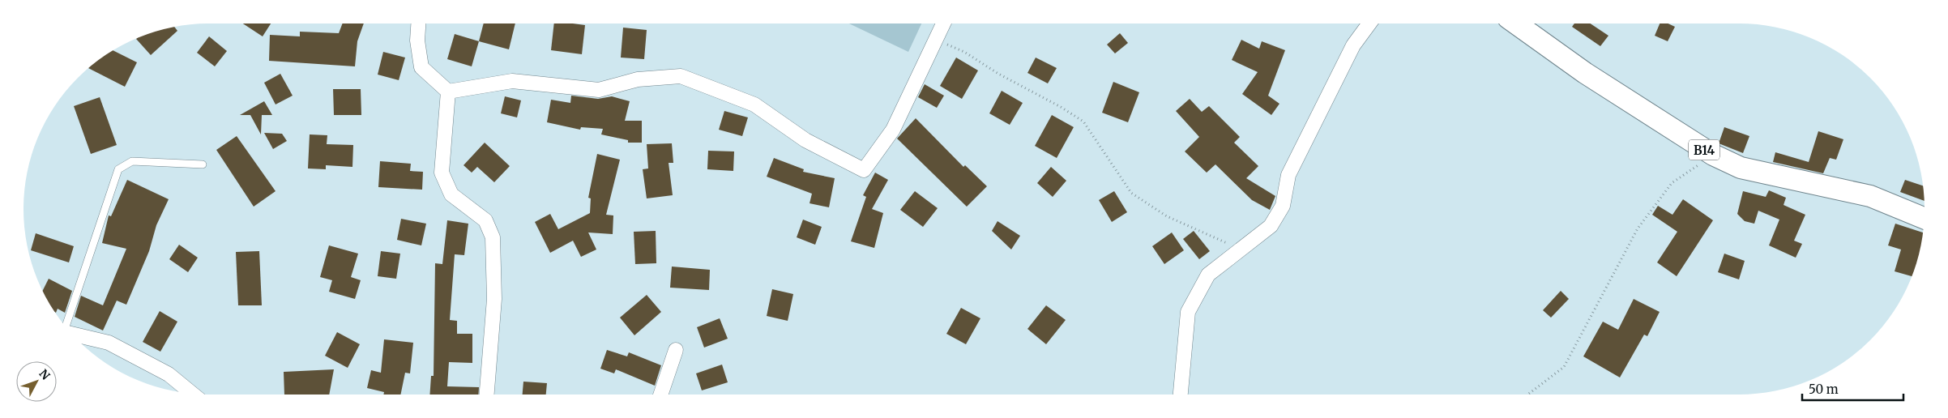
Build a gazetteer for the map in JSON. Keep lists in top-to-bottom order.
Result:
{
  "streets": {
    "main road": ["B14"]
  },
  "scale_bar": "50 m",
  "north": "top right"
}
